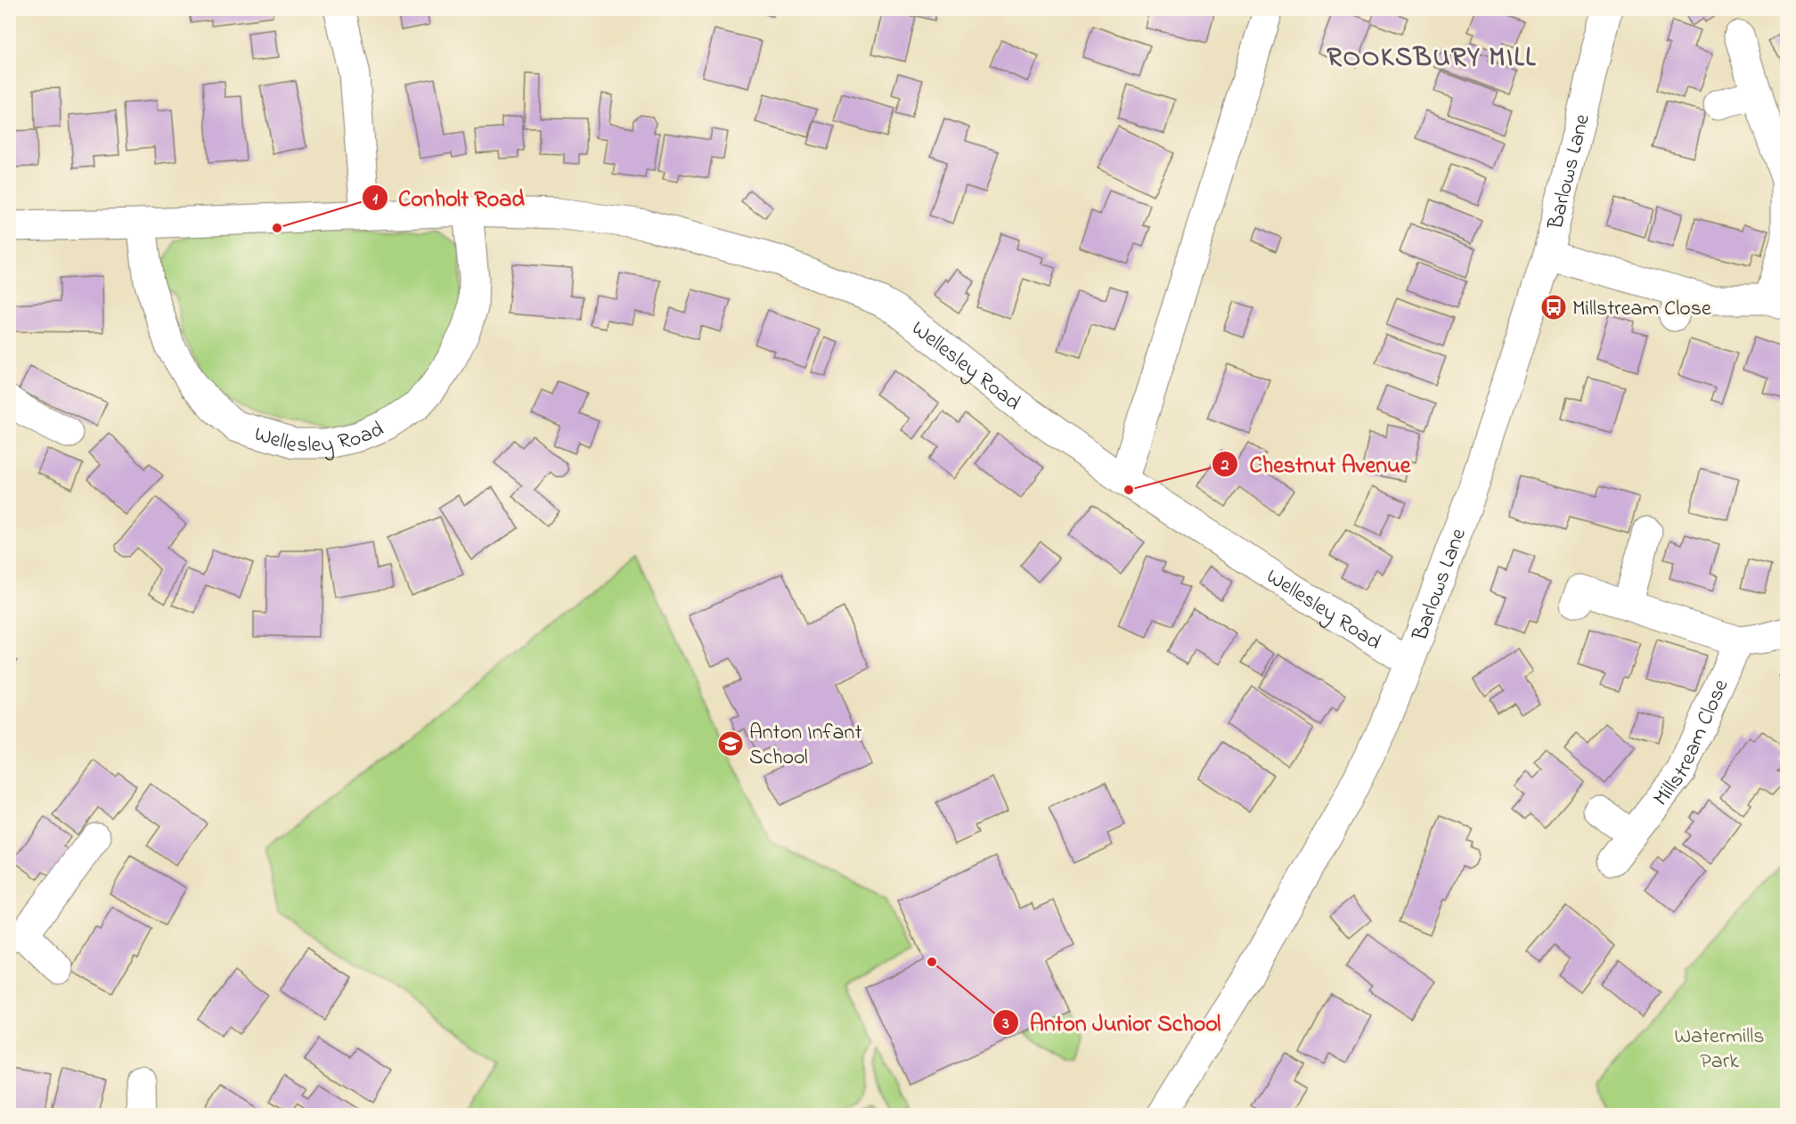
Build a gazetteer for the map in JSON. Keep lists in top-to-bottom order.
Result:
{
  "streets": {
    "street": ["Barlows Lane", "Wellesley Road", "Millstream Close"]
  },
  "crossings": [
    ["Barlows Lane", "Wellesley Road"]
  ],
  "districts": ["ROOKSBURY MILL"],
  "parks": ["Watermills Park"],
  "places": {
    "other": ["Conholt Road", "Chestnut Avenue", "Anton Junior School"],
    "bus stop": ["Millstream Close"],
    "school or university": ["Anton Infant School"]
  }
}
